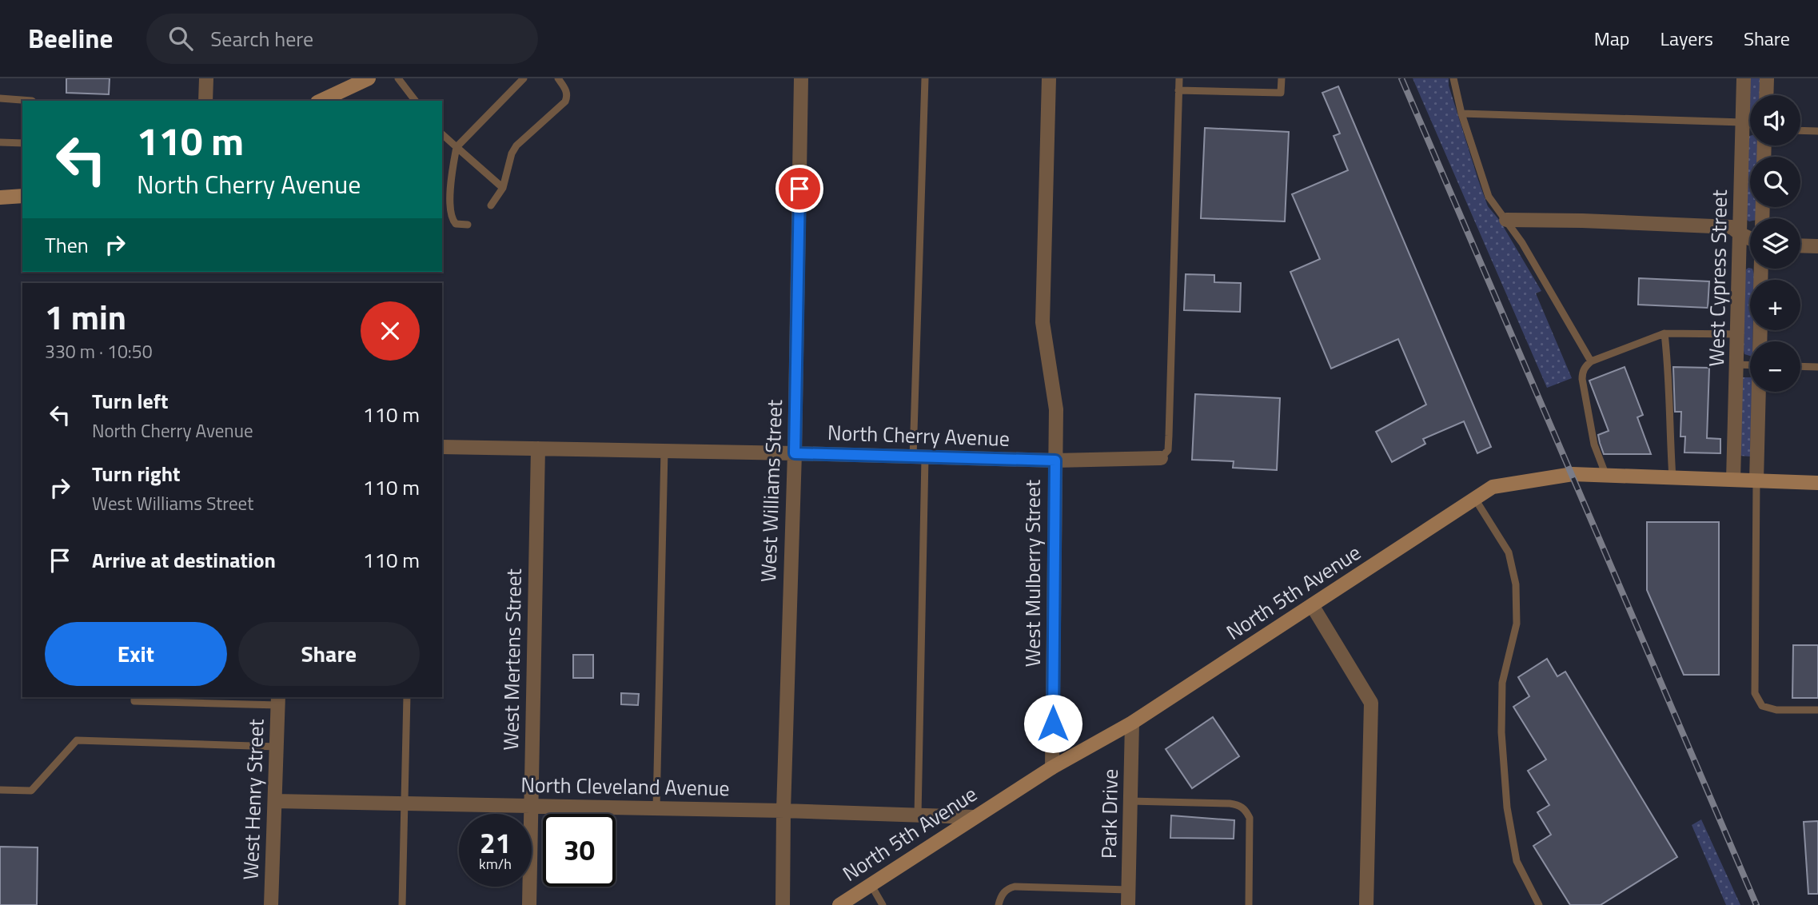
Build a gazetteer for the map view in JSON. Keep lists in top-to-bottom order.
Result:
{
  "streets": {
    "street": [
      "West Cypress Street",
      "North Cherry Avenue",
      "West Williams Street",
      "West Mulberry Street",
      "North 5th Avenue",
      "West Mertens Street",
      "North Cleveland Avenue",
      "West Henry Street",
      "Park Drive"
    ]
  },
  "crossings": [
    ["West Cypress Street", "North 5th Avenue"],
    ["North Cherry Avenue", "West Williams Street"],
    ["North Cherry Avenue", "West Mulberry Street"],
    ["North Cherry Avenue", "West Mertens Street"],
    ["West Williams Street", "North Cleveland Avenue"],
    ["West Mulberry Street", "North 5th Avenue"],
    ["North 5th Avenue", "North Cleveland Avenue"],
    ["North 5th Avenue", "Park Drive"],
    ["West Mertens Street", "North Cleveland Avenue"],
    ["North Cleveland Avenue", "West Henry Street"]
  ],
  "page": {
    "header": "Beeline",
    "search": "Search here",
    "nav": ["Map", "Layers", "Share"],
    "map_buttons": ["+", "−"],
    "turn": ["110 m", "North Cherry Avenue"],
    "then": "Then",
    "heading": ["1 min", "330 m · 10:50"],
    "list": [
      {
        "name": "Turn left",
        "note": "North Cherry Avenue",
        "value": "110 m"
      },
      {
        "name": "Turn right",
        "note": "West Williams Street",
        "value": "110 m"
      },
      {
        "name": "Arrive at destination",
        "value": "110 m"
      }
    ],
    "buttons": ["Exit", "Share"],
    "speed": "21 km/h",
    "limit": "30"
  }
}
